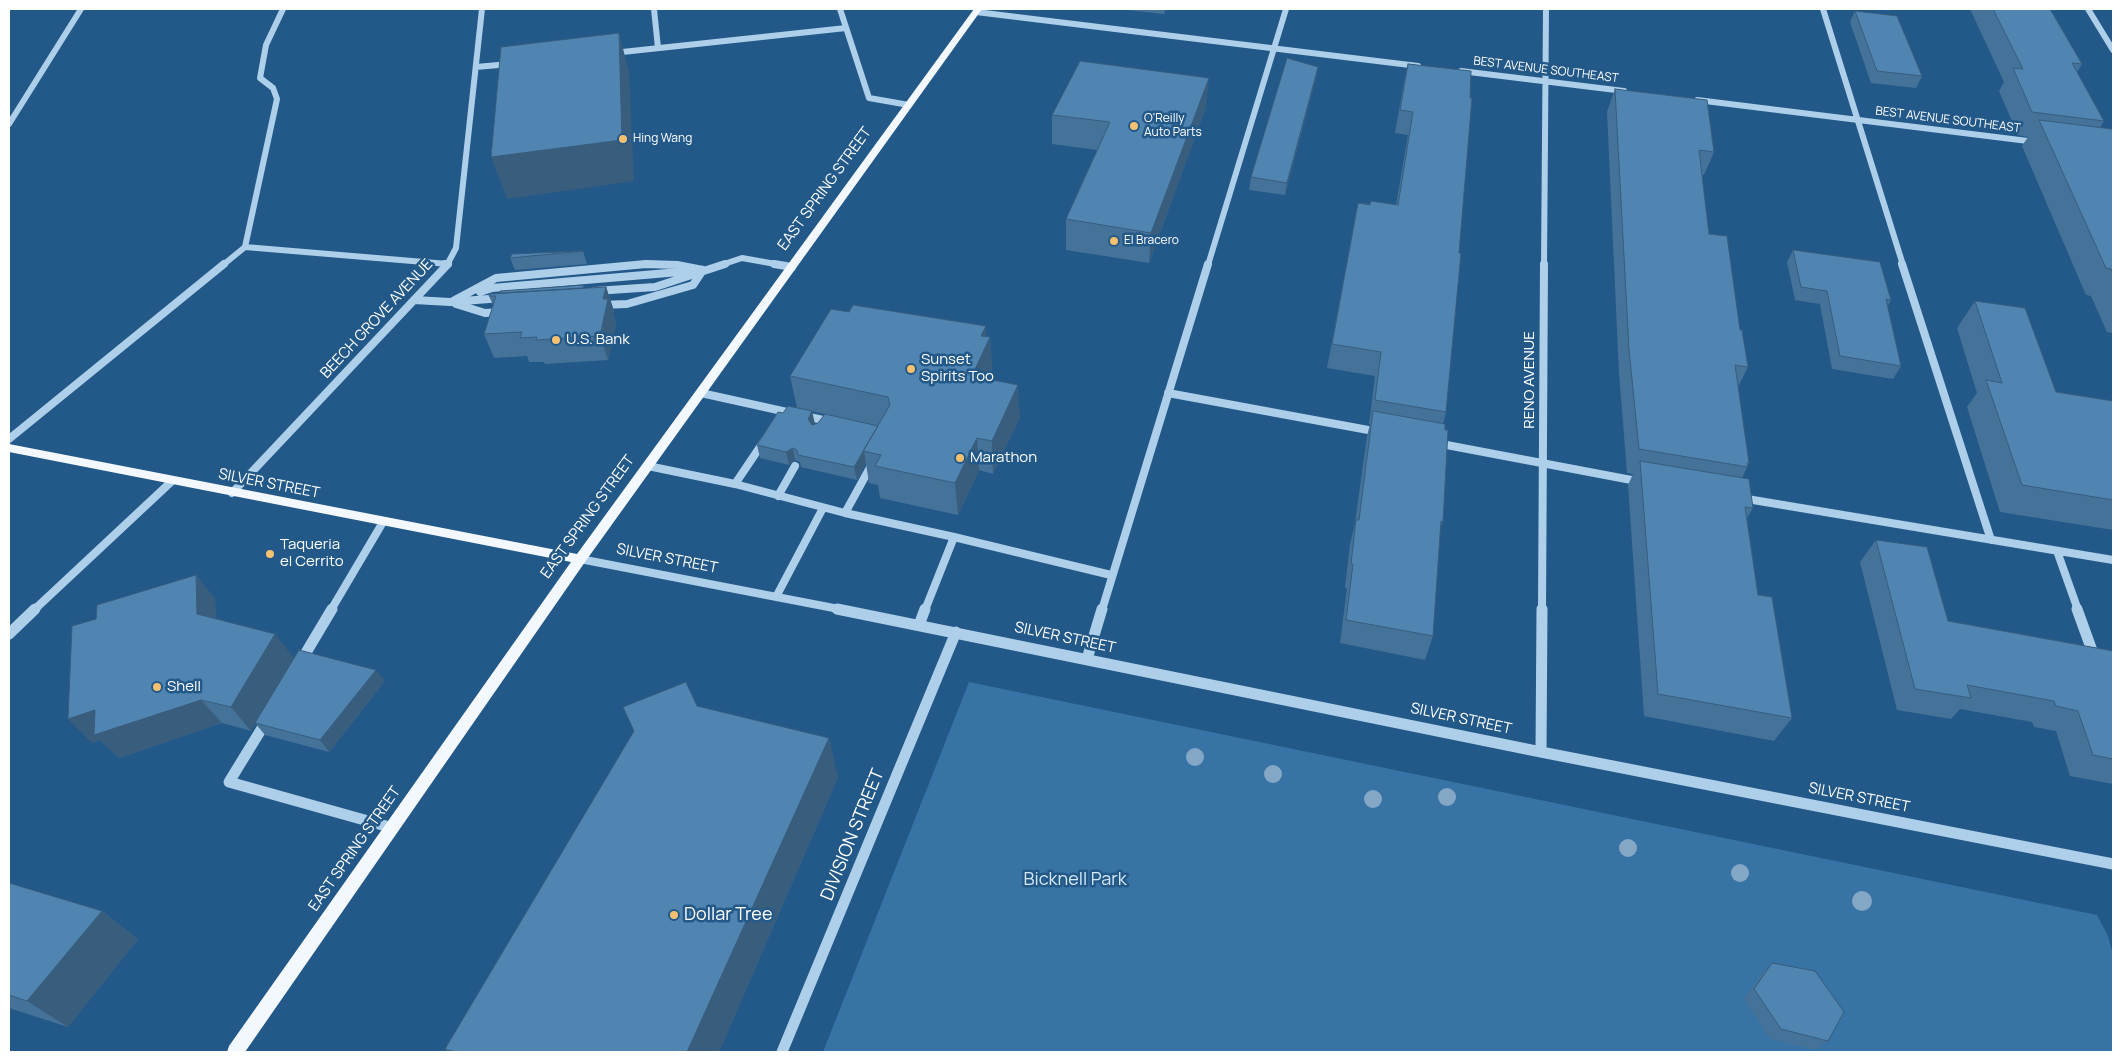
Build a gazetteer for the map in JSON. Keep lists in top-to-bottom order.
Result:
{
  "streets": {
    "main road": ["EAST SPRING STREET", "SILVER STREET"],
    "street": [
      "BEST AVENUE SOUTHEAST",
      "BEECH GROVE AVENUE",
      "RENO AVENUE",
      "DIVISION STREET"
    ]
  },
  "crossings": [
    ["BEST AVENUE SOUTHEAST", "RENO AVENUE"],
    ["EAST SPRING STREET", "SILVER STREET"],
    ["BEECH GROVE AVENUE", "SILVER STREET"],
    ["RENO AVENUE", "SILVER STREET"],
    ["SILVER STREET", "DIVISION STREET"]
  ],
  "parks": ["Bicknell Park"],
  "places": [
    "O'Reilly Auto Parts",
    "Hing Wang",
    "El Bracero",
    "U.S. Bank",
    "Sunset Spirits Too",
    "Marathon",
    "Taqueria el Cerrito",
    "Shell",
    "Dollar Tree"
  ]
}
